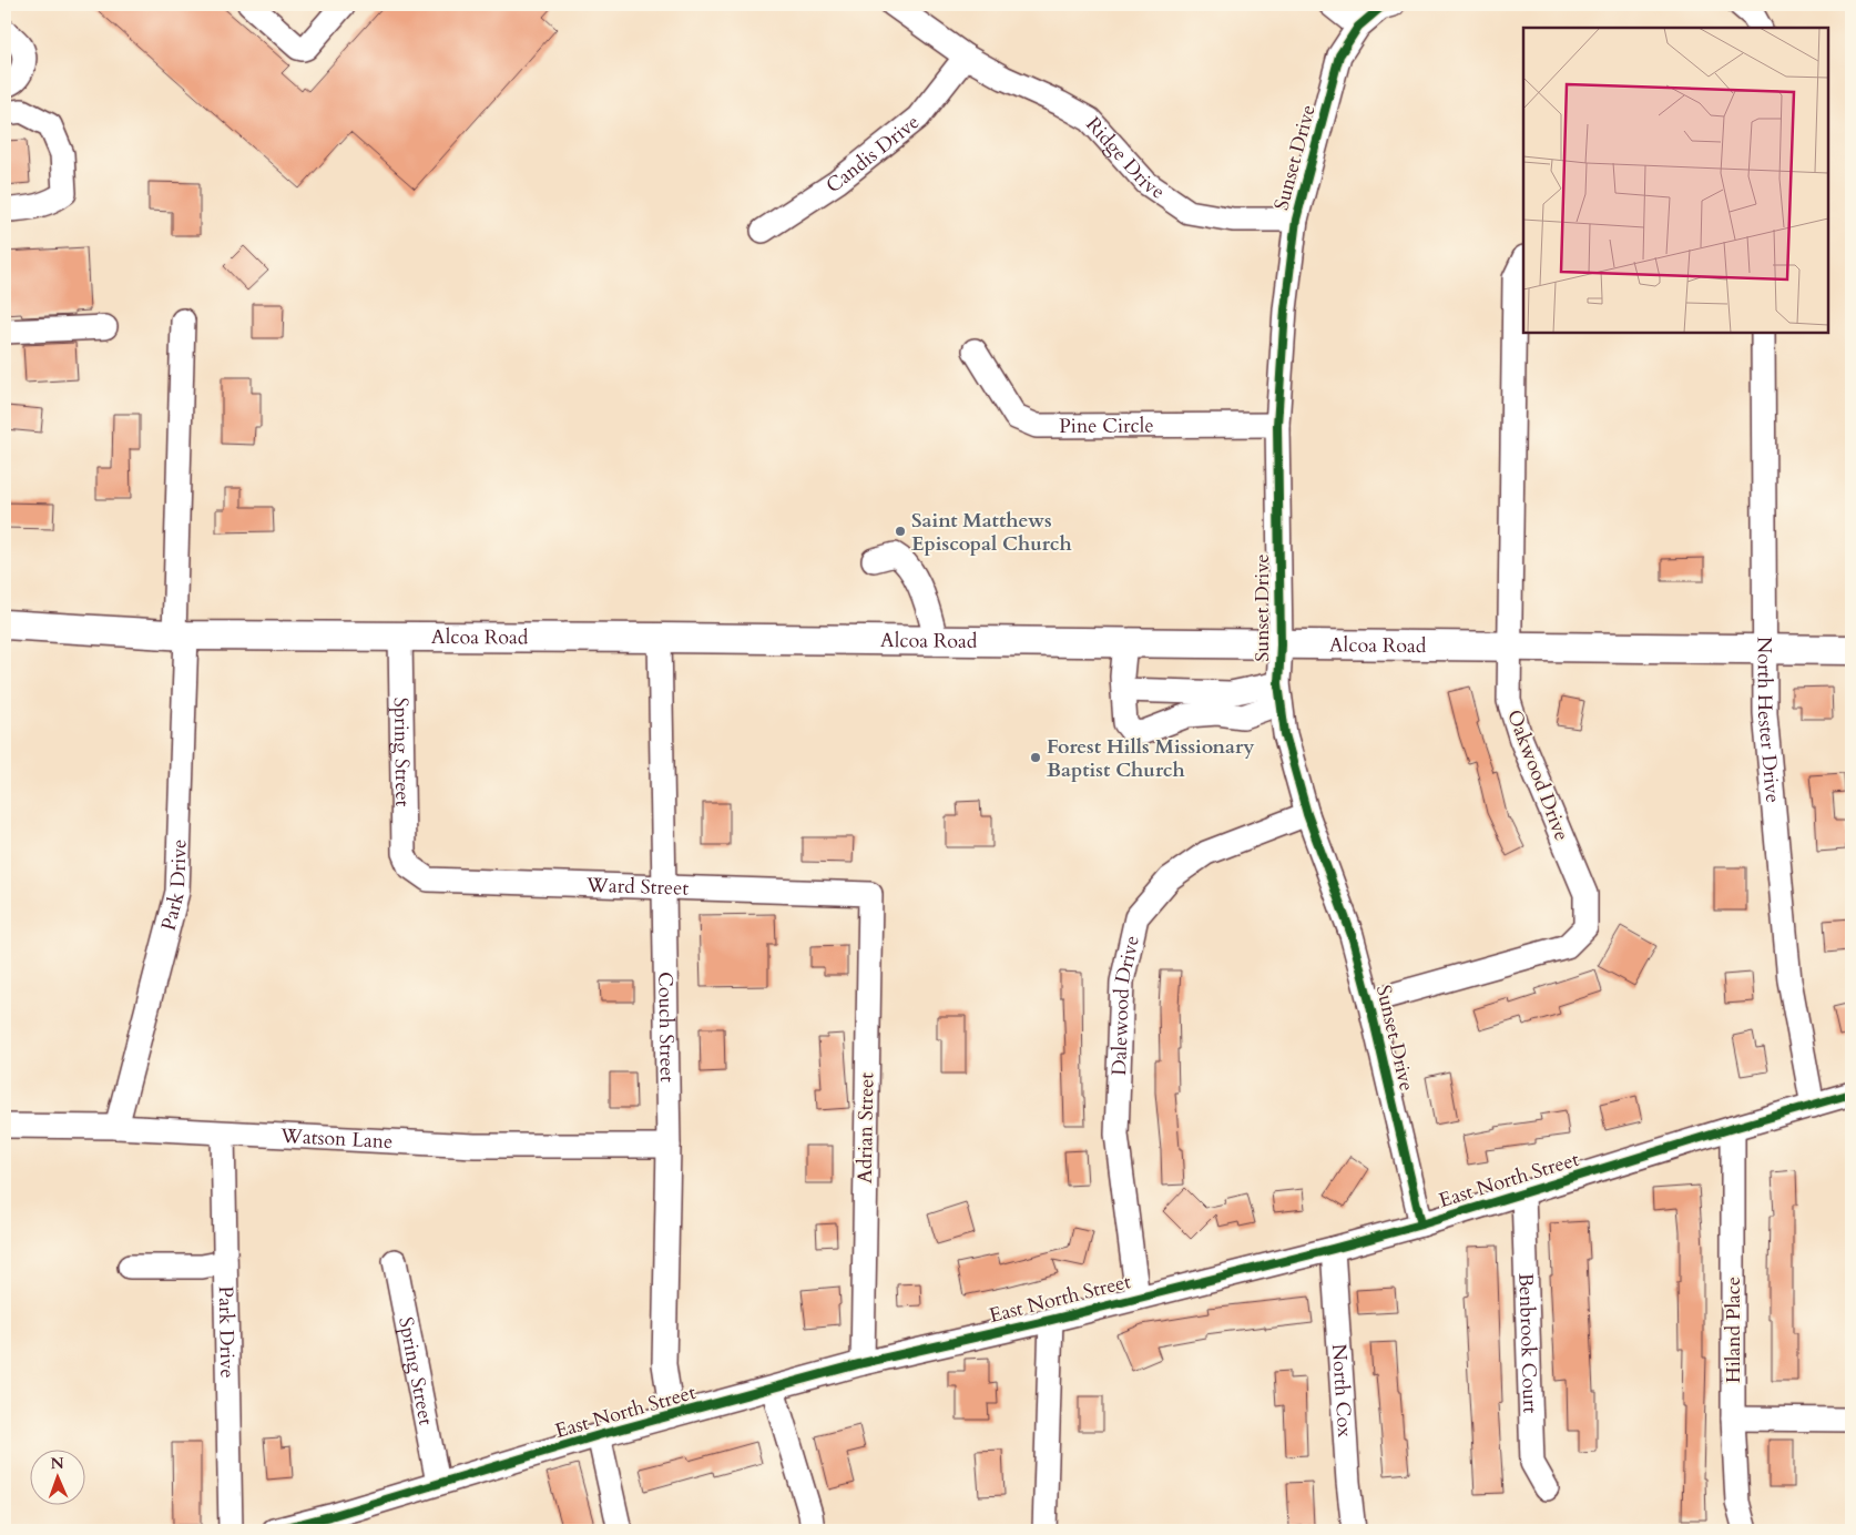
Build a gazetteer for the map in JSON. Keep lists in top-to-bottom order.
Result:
{
  "streets": {
    "main road": ["Alcoa Road"],
    "street": [
      "Candis Drive",
      "Ridge Drive",
      "Sunset Drive",
      "Pine Circle",
      "North Hester Drive",
      "Spring Street",
      "Oakwood Drive",
      "Park Drive",
      "Ward Street",
      "Dalewood Drive",
      "Couch Street",
      "Adrian Street",
      "Watson Lane",
      "East North Street",
      "Hiland Place",
      "Benbrook Court",
      "North Cox"
    ]
  },
  "crossings": [
    ["Candis Drive", "Ridge Drive"],
    ["Ridge Drive", "Sunset Drive"],
    ["Sunset Drive", "Pine Circle"],
    ["Sunset Drive", "Alcoa Road"],
    ["Sunset Drive", "Oakwood Drive"],
    ["Sunset Drive", "Dalewood Drive"],
    ["Sunset Drive", "East North Street"],
    ["Alcoa Road", "North Hester Drive"],
    ["Alcoa Road", "Spring Street"],
    ["Alcoa Road", "Oakwood Drive"],
    ["Alcoa Road", "Park Drive"],
    ["Alcoa Road", "Couch Street"],
    ["North Hester Drive", "East North Street"],
    ["Spring Street", "Ward Street"],
    ["Spring Street", "East North Street"],
    ["Park Drive", "Watson Lane"],
    ["Ward Street", "Couch Street"],
    ["Ward Street", "Adrian Street"],
    ["Dalewood Drive", "East North Street"],
    ["Couch Street", "Watson Lane"],
    ["Couch Street", "East North Street"],
    ["Adrian Street", "East North Street"],
    ["East North Street", "Hiland Place"],
    ["East North Street", "Benbrook Court"],
    ["East North Street", "North Cox"]
  ],
  "places": ["Saint Matthews Episcopal Church", "Forest Hills Missionary Baptist Church"],
  "north": "top"
}
